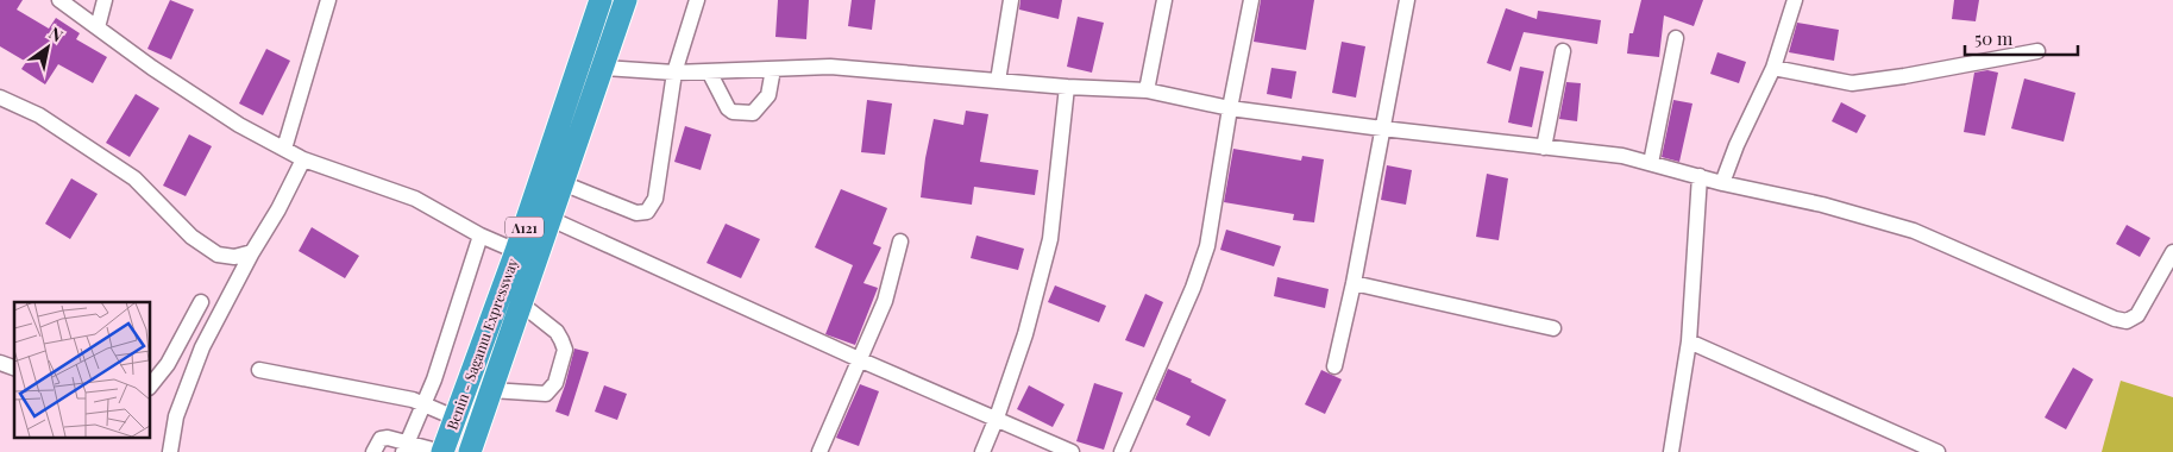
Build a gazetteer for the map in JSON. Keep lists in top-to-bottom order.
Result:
{
  "streets": {
    "highway": ["A121", "Benin - Sagamu Expressway"]
  },
  "scale_bar": "50 m",
  "north": "top right"
}
